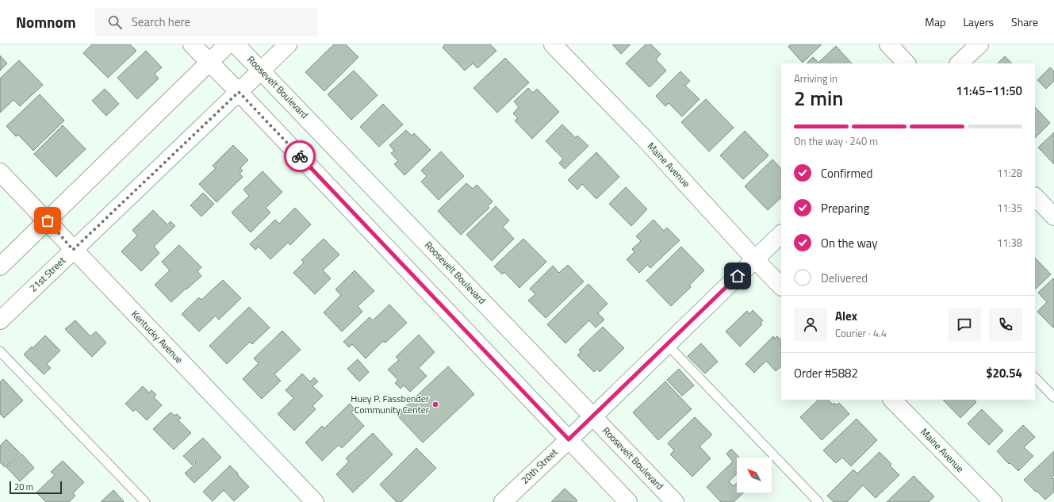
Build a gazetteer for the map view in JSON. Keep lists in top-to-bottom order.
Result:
{
  "streets": {
    "street": [
      "Roosevelt Boulevard",
      "Maine Avenue",
      "21st Street",
      "Kentucky Avenue",
      "20th Street"
    ]
  },
  "crossings": [
    ["Roosevelt Boulevard", "21st Street"],
    ["Roosevelt Boulevard", "20th Street"],
    ["Maine Avenue", "20th Street"],
    ["21st Street", "Kentucky Avenue"]
  ],
  "places": ["Huey P. Fassbender Community Center"],
  "scale_bar": "20 m",
  "north": "top left",
  "page": {
    "header": "Nomnom",
    "search": "Search here",
    "nav": ["Map", "Layers", "Share"],
    "heading": ["2 min", "Arriving in", "11:45–11:50"],
    "panel": [
      "Alex",
      "Courier · 4.4",
      "Order #5882",
      "$20.54"
    ],
    "bar": "On the way · 240 m",
    "list": [
      ["Confirmed", "11:28"],
      ["Preparing", "11:35"],
      ["On the way", "11:38"],
      "Delivered"
    ],
    "scale": "20 m"
  }
}
